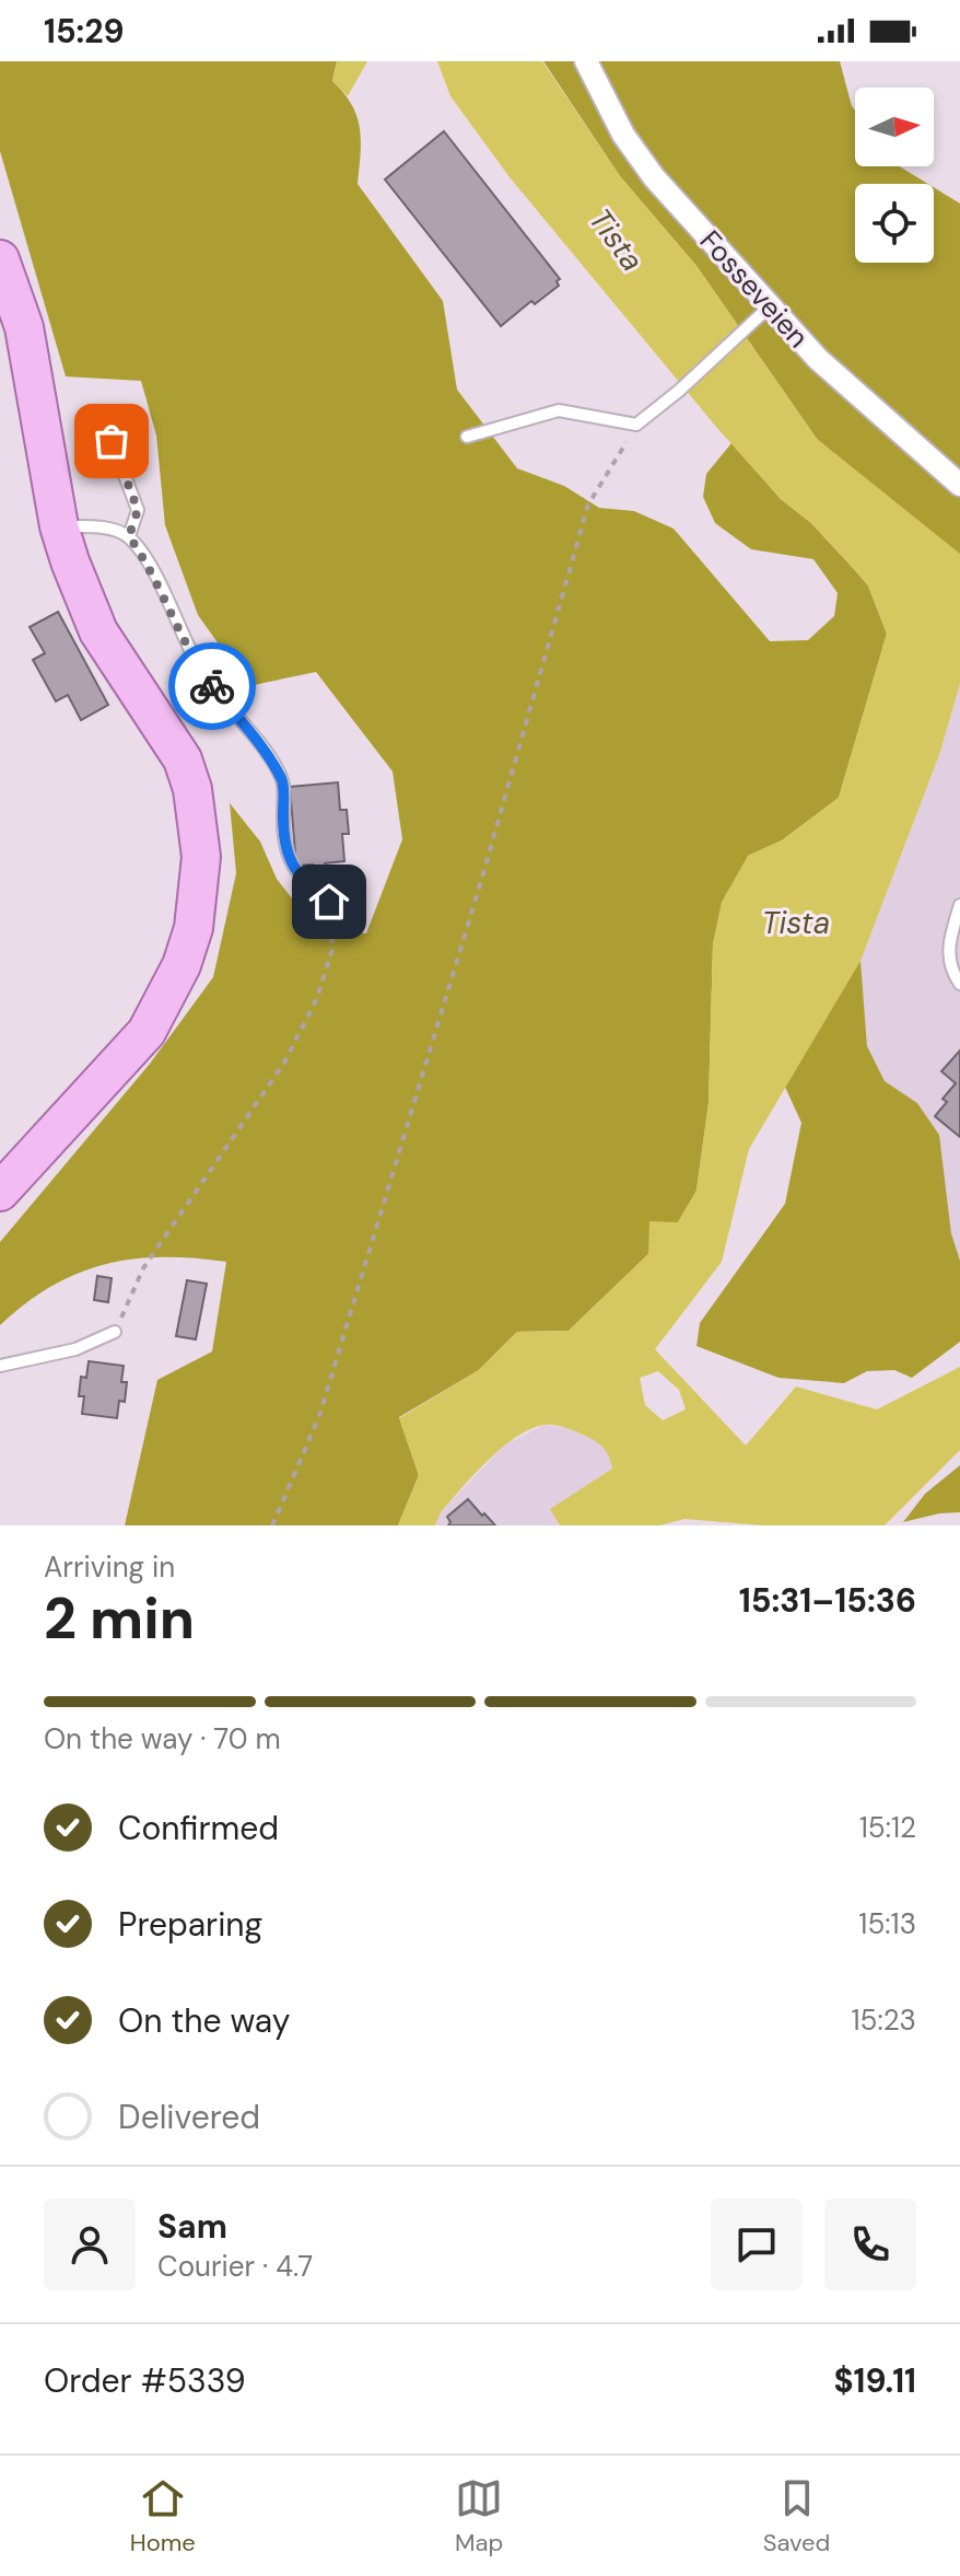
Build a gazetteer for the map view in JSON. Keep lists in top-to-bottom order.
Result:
{
  "streets": {
    "street": ["Fosseveien"]
  },
  "water": ["Tista"],
  "north": "right",
  "page": {
    "status": "15:29",
    "heading": ["2 min", "Arriving in", "15:31–15:36"],
    "panel": [
      "Sam",
      "Courier · 4.7",
      "Order #5339",
      "$19.11"
    ],
    "bar": "On the way · 70 m",
    "list": [
      ["Confirmed", "15:12"],
      ["Preparing", "15:13"],
      ["On the way", "15:23"],
      "Delivered"
    ],
    "tabs": ["Home", "Map", "Saved"]
  }
}
